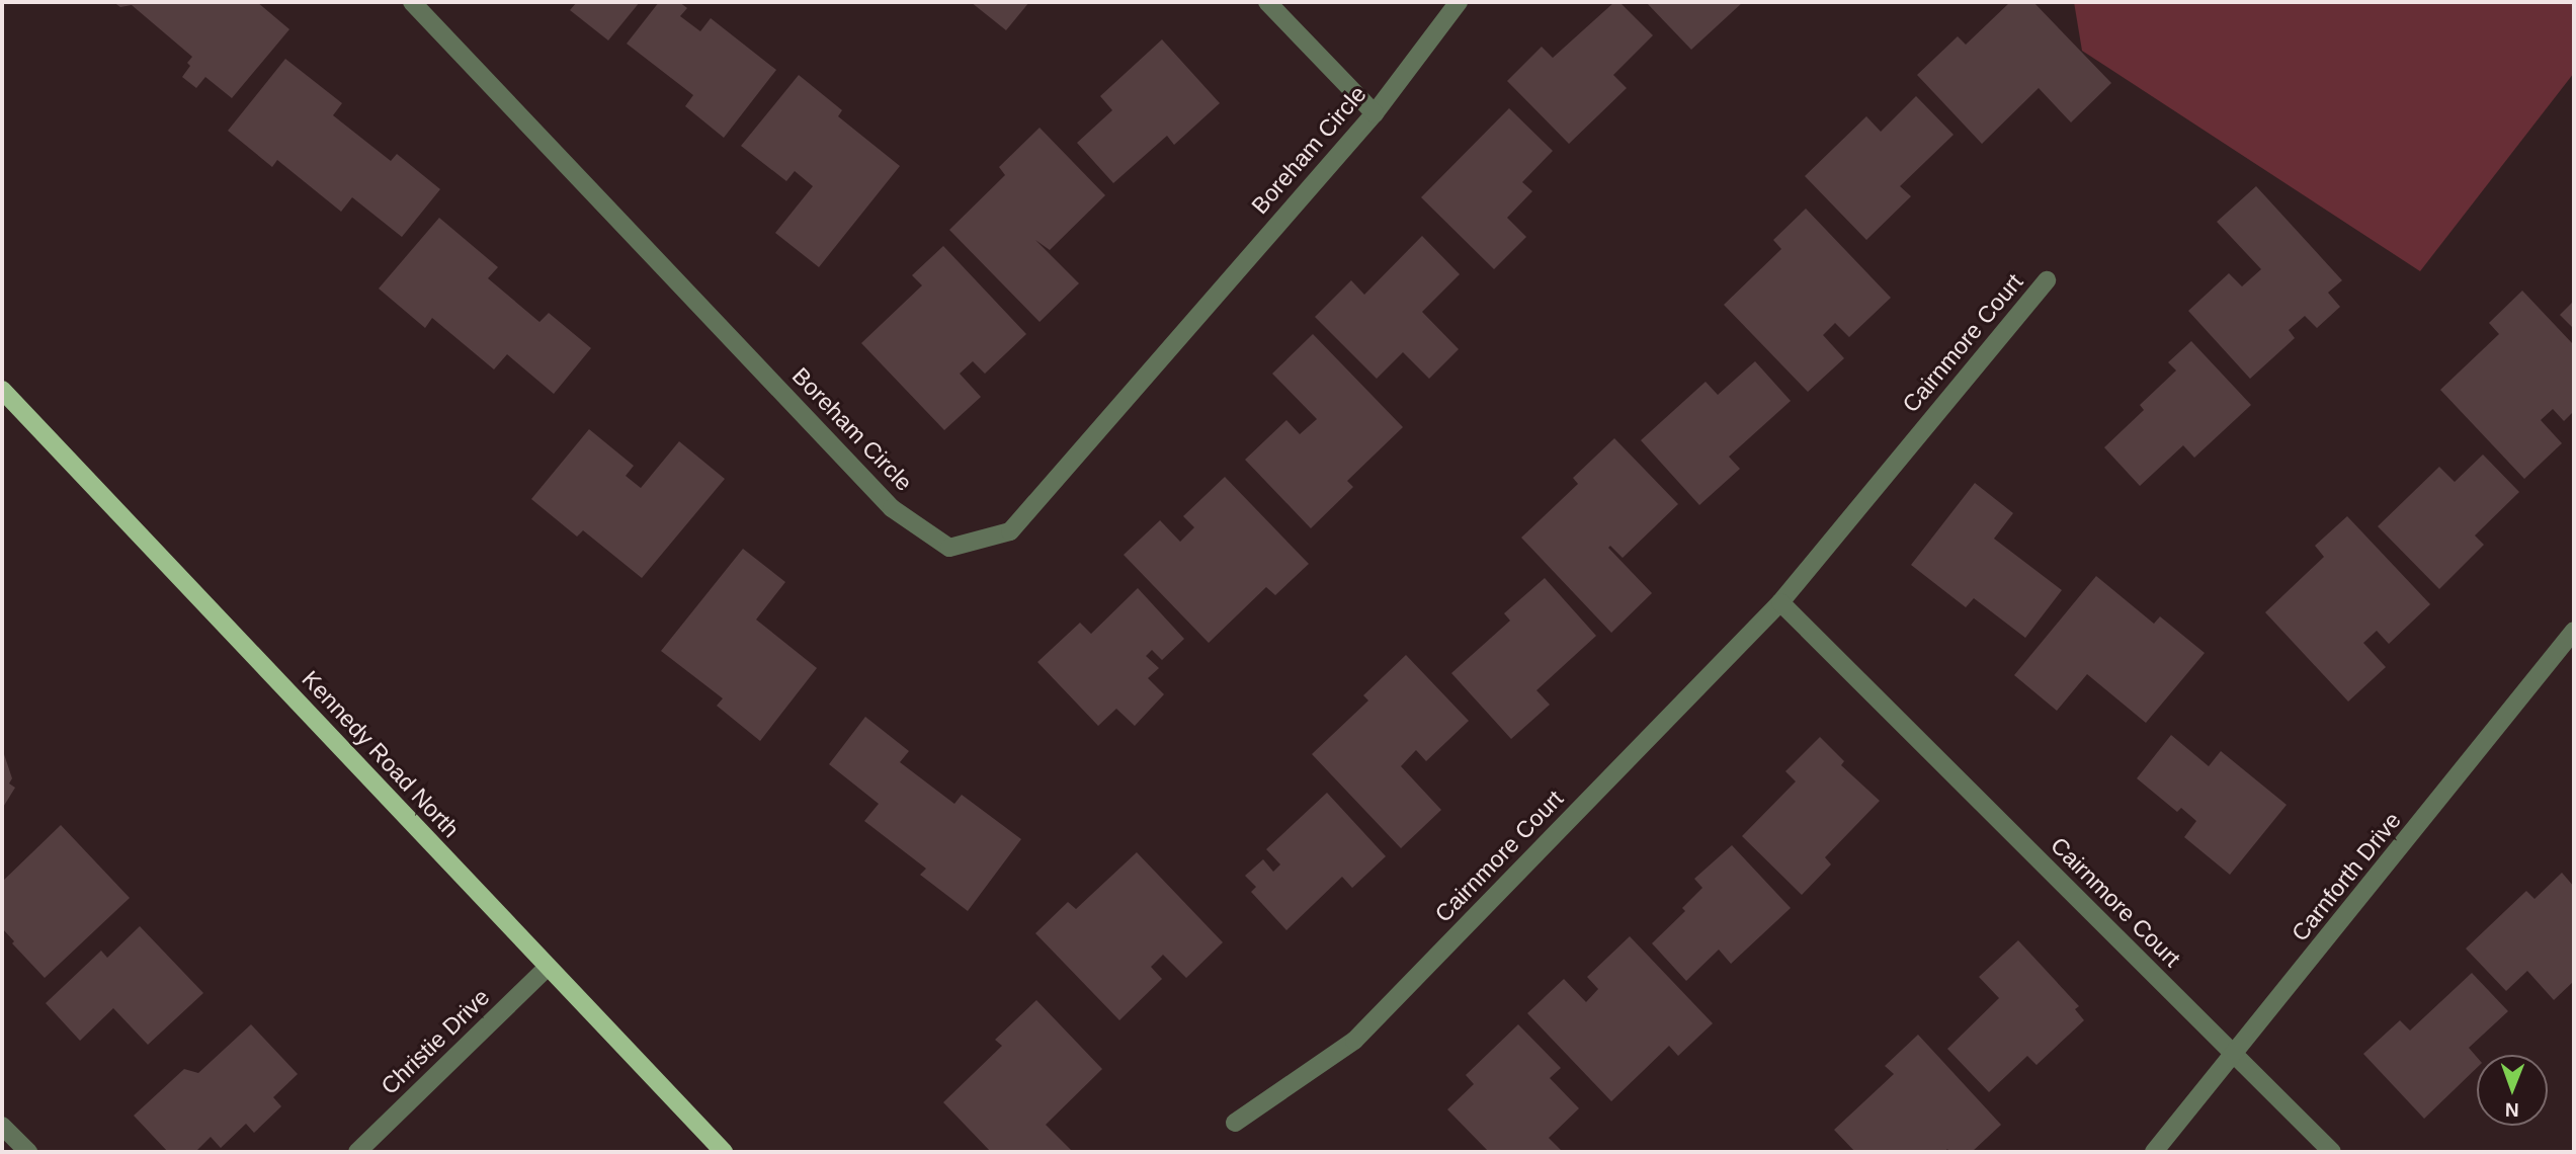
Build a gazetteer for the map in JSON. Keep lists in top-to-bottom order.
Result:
{
  "streets": {
    "main road": ["Kennedy Road North"],
    "street": [
      "Boreham Circle",
      "Cairnmore Court",
      "Carnforth Drive",
      "Christie Drive"
    ]
  },
  "crossings": [
    ["Cairnmore Court", "Carnforth Drive"],
    ["Kennedy Road North", "Christie Drive"]
  ],
  "north": "bottom"
}
